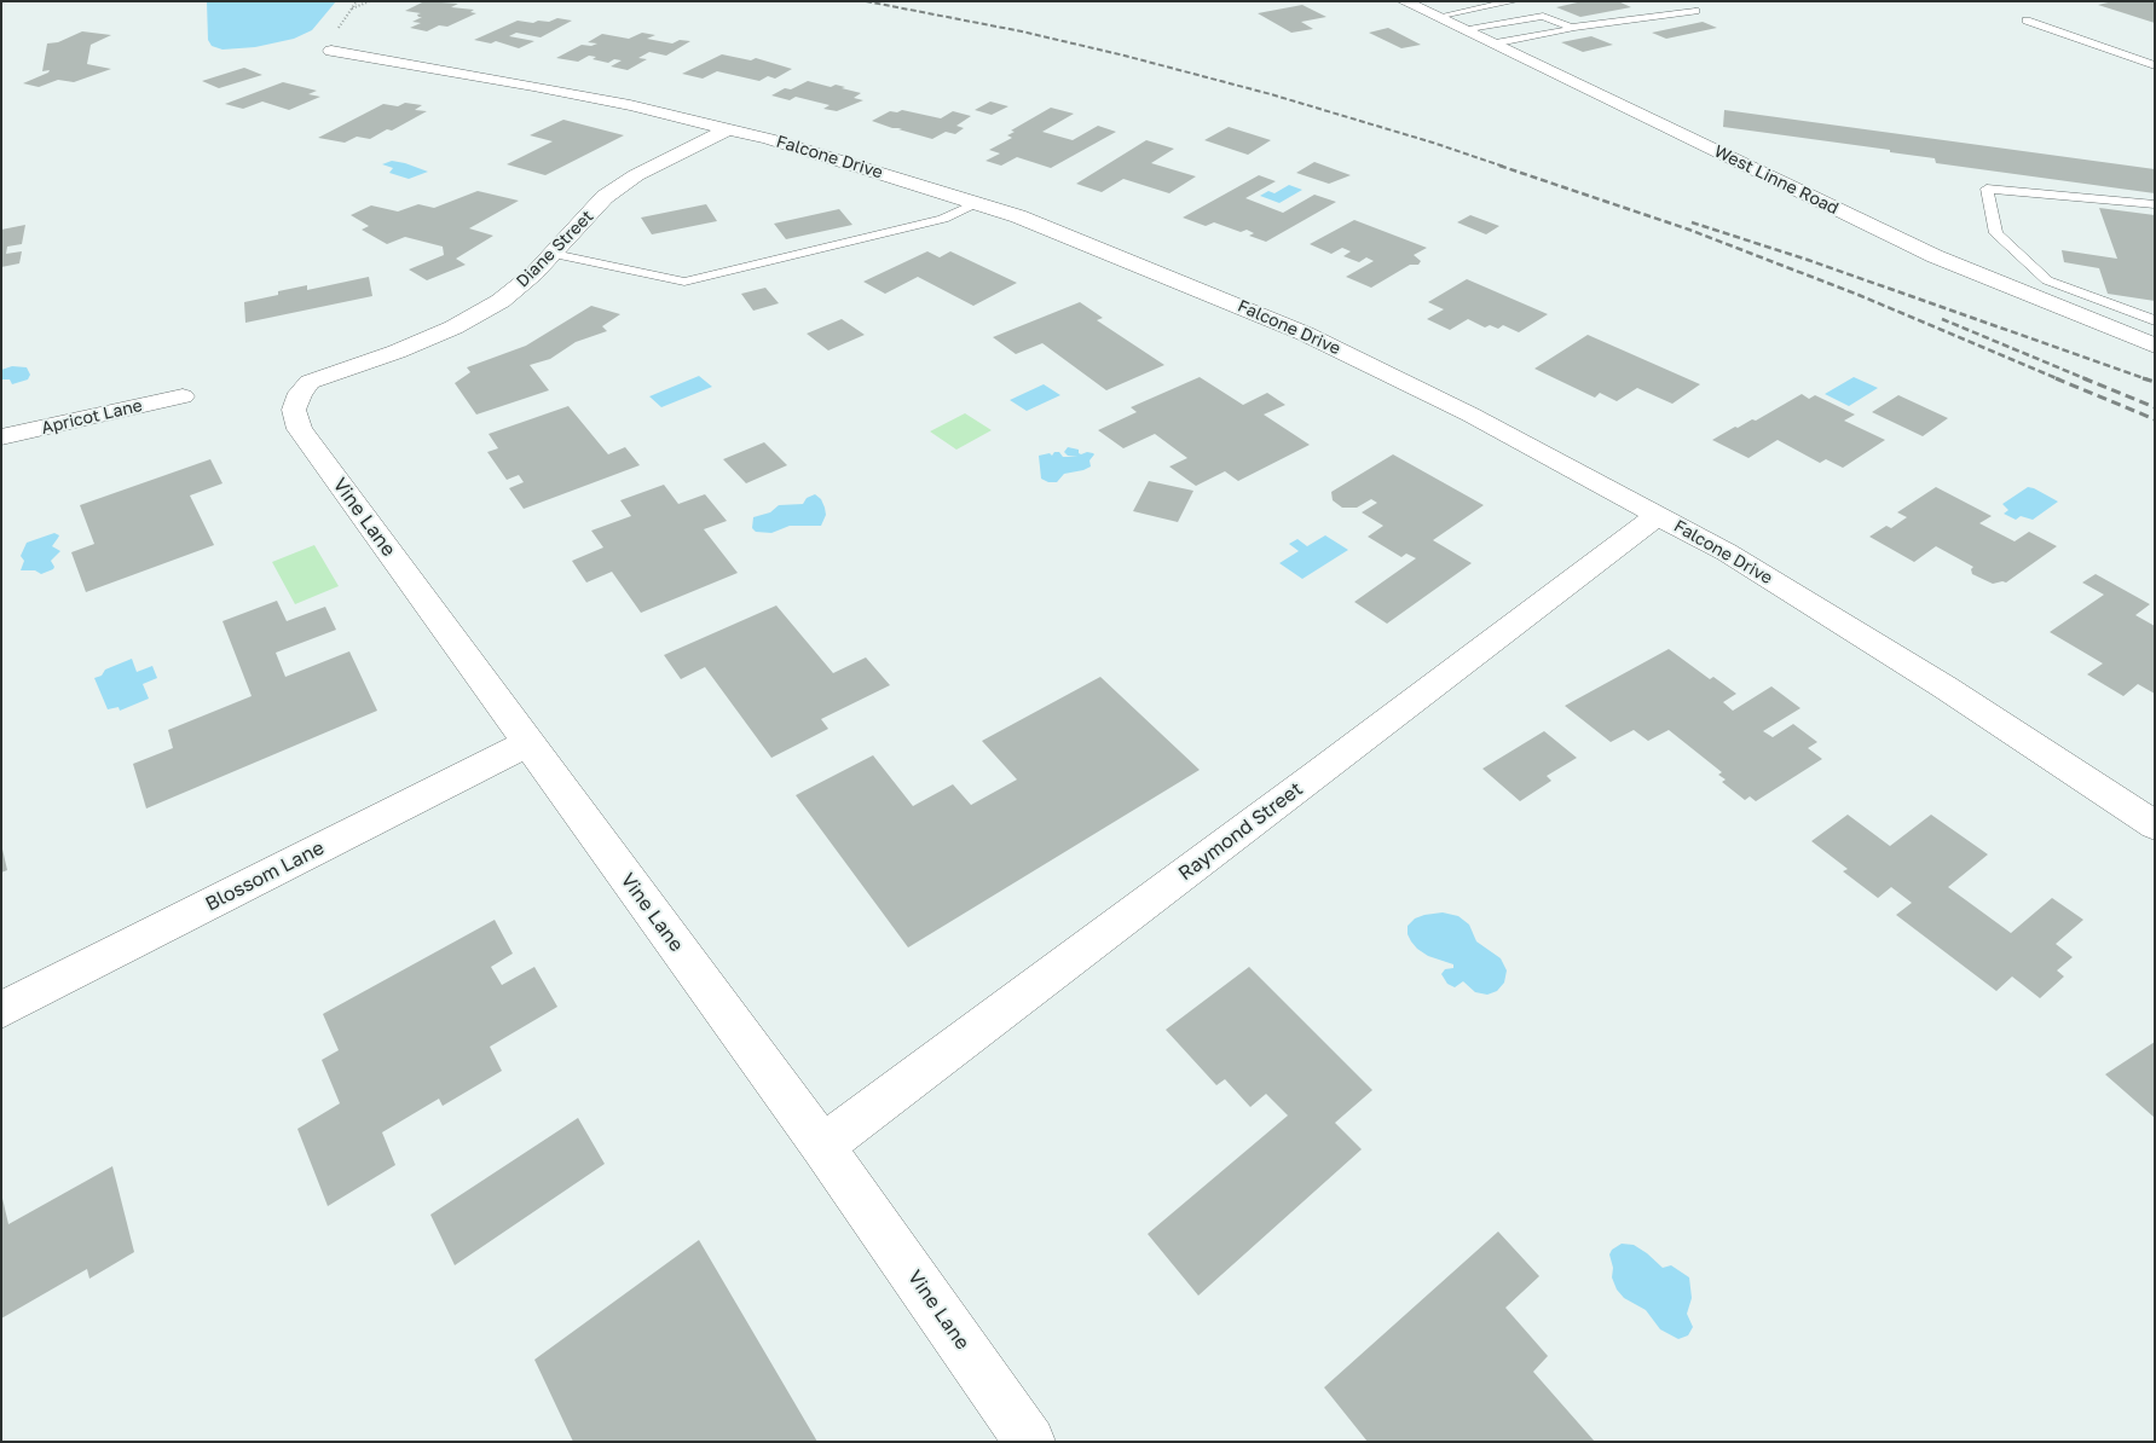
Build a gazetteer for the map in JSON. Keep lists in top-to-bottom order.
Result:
{
  "streets": {
    "street": [
      "Falcone Drive",
      "West Linne Road",
      "Diane Street",
      "Apricot Lane",
      "Vine Lane",
      "Raymond Street",
      "Blossom Lane"
    ]
  },
  "crossings": [
    ["Falcone Drive", "Diane Street"],
    ["Falcone Drive", "Raymond Street"],
    ["Diane Street", "Vine Lane"],
    ["Vine Lane", "Raymond Street"],
    ["Vine Lane", "Blossom Lane"]
  ]
}
